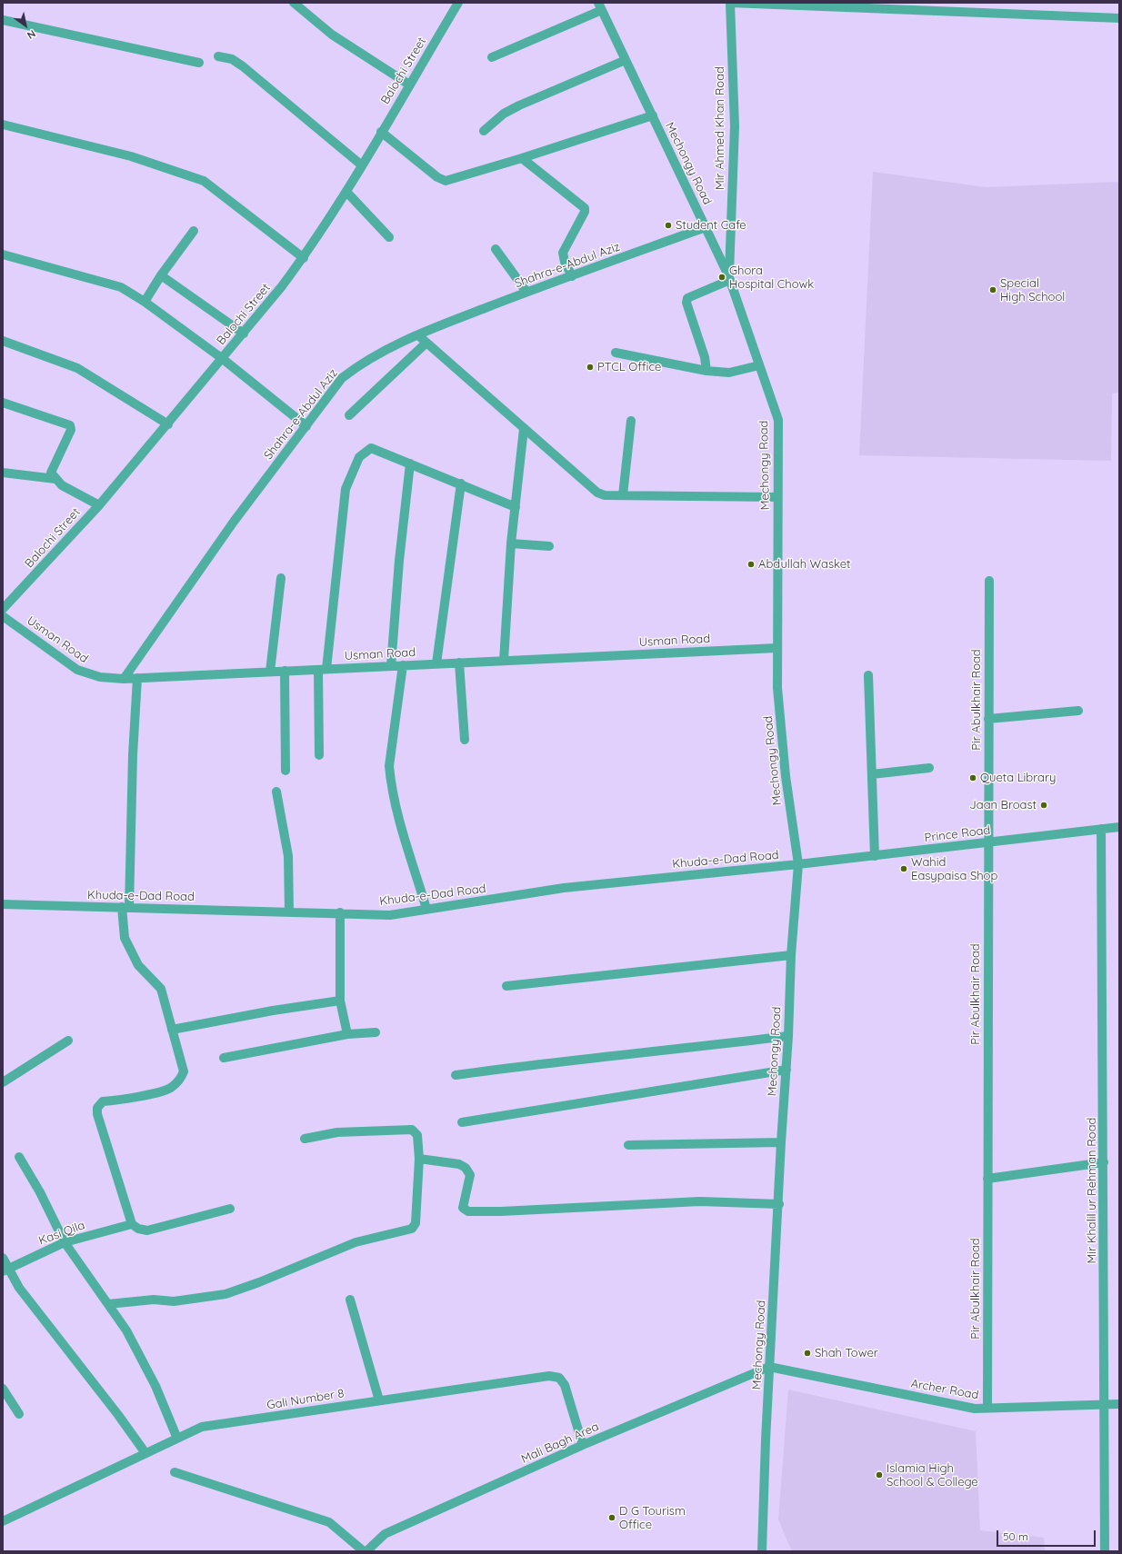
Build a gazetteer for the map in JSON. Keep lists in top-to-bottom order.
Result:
{
  "streets": {
    "street": [
      "Balochi Street",
      "Mir Ahmed Khan Road",
      "Mechongy Road",
      "Shahra-e-Abdul Aziz",
      "Usman Road",
      "Pir Abulkhair Road",
      "Prince Road",
      "Khuda-e-Dad Road",
      "Mir Khalil ur Rehman Road",
      "Kasi Qila",
      "Archer Road",
      "Gali Number 8",
      "Mali Bagh Area"
    ]
  },
  "crossings": [
    ["Mir Ahmed Khan Road", "Mechongy Road"],
    ["Mechongy Road", "Shahra-e-Abdul Aziz"],
    ["Mechongy Road", "Usman Road"],
    ["Mechongy Road", "Prince Road"],
    ["Mechongy Road", "Khuda-e-Dad Road"],
    ["Mechongy Road", "Archer Road"],
    ["Mechongy Road", "Mali Bagh Area"],
    ["Shahra-e-Abdul Aziz", "Usman Road"],
    ["Pir Abulkhair Road", "Prince Road"],
    ["Pir Abulkhair Road", "Archer Road"],
    ["Prince Road", "Khuda-e-Dad Road"],
    ["Prince Road", "Mir Khalil ur Rehman Road"],
    ["Mir Khalil ur Rehman Road", "Archer Road"],
    ["Archer Road", "Mali Bagh Area"],
    ["Gali Number 8", "Mali Bagh Area"]
  ],
  "places": [
    "Student Cafe",
    "Ghora Hospital Chowk",
    "Special High School",
    "PTCL Office",
    "Abdullah Wasket",
    "Queta Library",
    "Jaan Broast",
    "Wahid Easypaisa Shop",
    "Shah Tower",
    "Islamia High School & College",
    "D G Tourism Office"
  ],
  "scale_bar": "50 m",
  "north": "bottom right"
}
